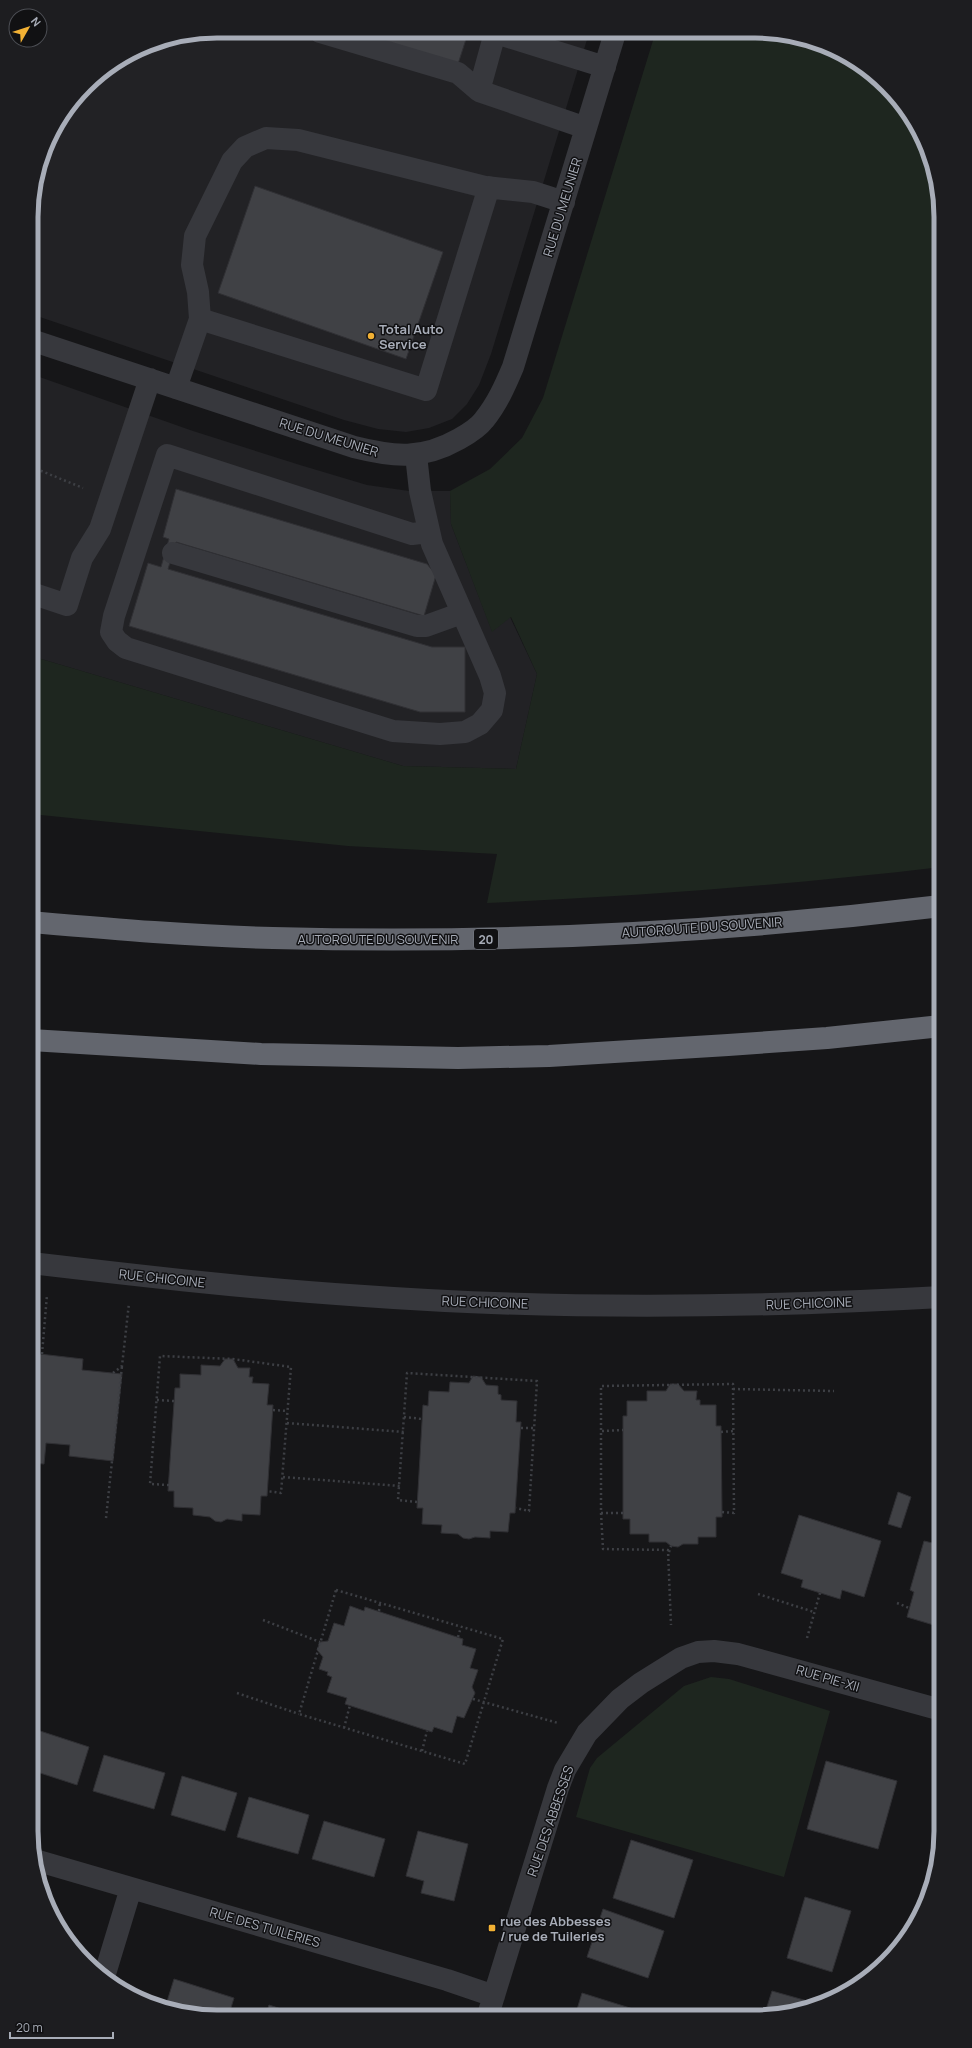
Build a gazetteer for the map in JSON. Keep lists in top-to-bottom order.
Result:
{
  "streets": {
    "highway": ["AUTOROUTE DU SOUVENIR", "20"],
    "street": [
      "RUE DU MEUNIER",
      "RUE CHICOINE",
      "RUE PIE-XII",
      "RUE DES ABBESSES",
      "RUE DES TUILERIES"
    ]
  },
  "crossings": [
    ["RUE PIE-XII", "RUE DES ABBESSES"],
    ["RUE DES ABBESSES", "RUE DES TUILERIES"]
  ],
  "places": {
    "other": ["Total Auto Service"],
    "transit": ["rue des Abbesses / rue de Tuileries"]
  },
  "scale_bar": "20 m",
  "north": "top right"
}
